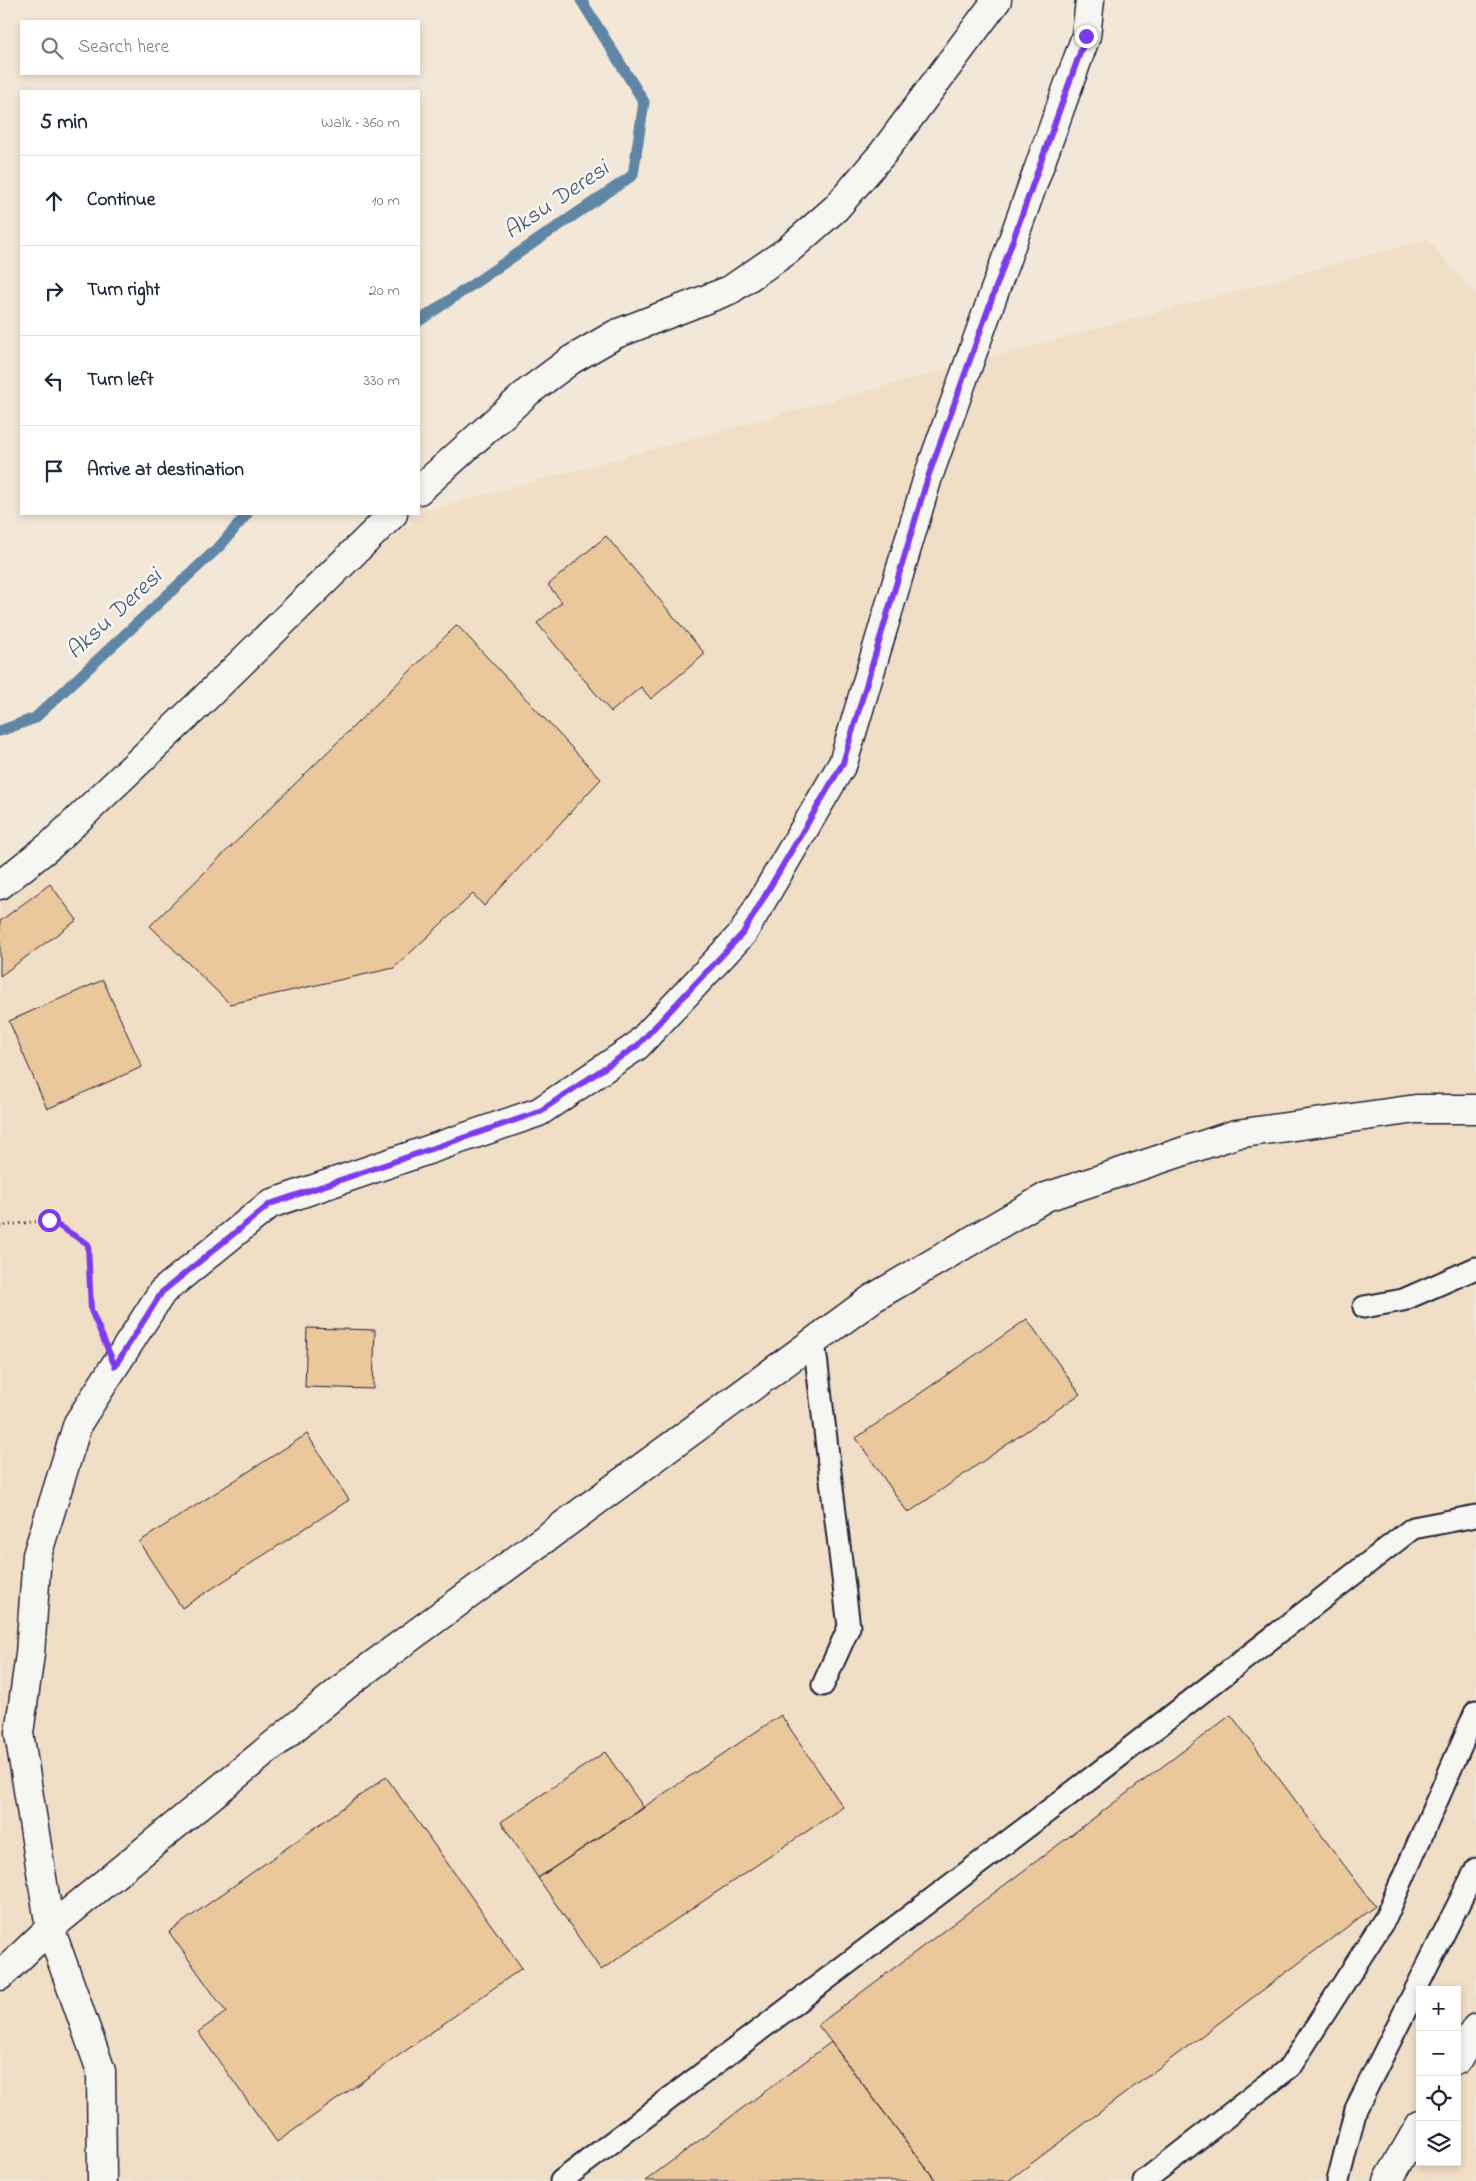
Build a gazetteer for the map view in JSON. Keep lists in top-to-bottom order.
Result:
{
  "water": ["Aksu Deresi"],
  "page": {
    "search": "Search here",
    "heading": ["5 min", "Walk · 360 m"],
    "list": [
      ["Continue", "10 m"],
      ["Turn right", "20 m"],
      ["Turn left", "330 m"],
      "Arrive at destination"
    ],
    "map_buttons": ["+", "−"]
  }
}
